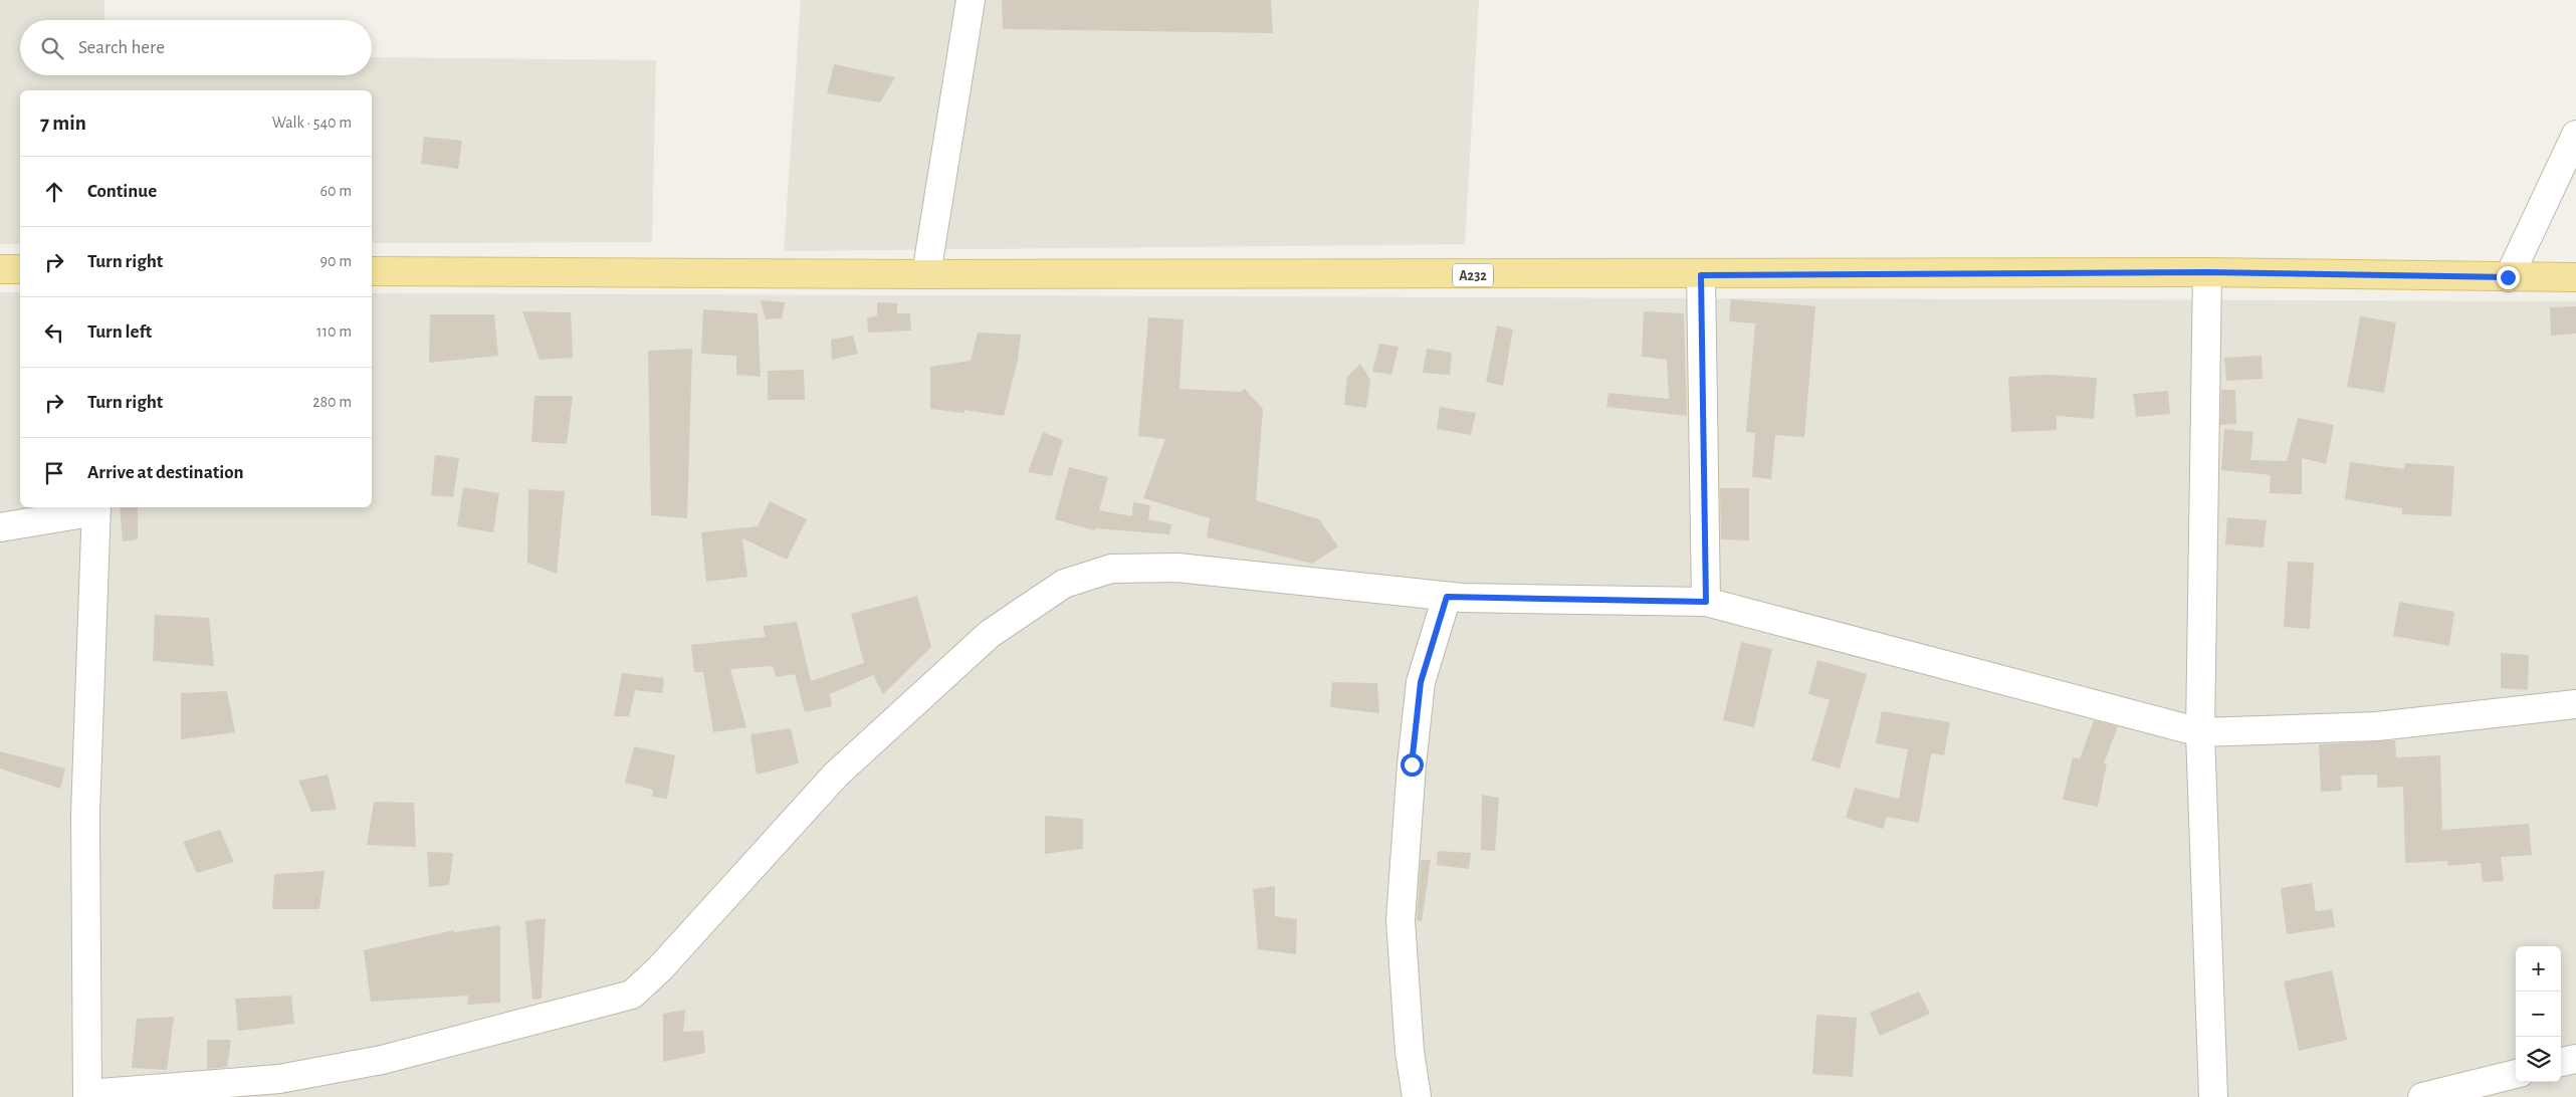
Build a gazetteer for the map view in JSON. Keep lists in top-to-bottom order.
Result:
{
  "streets": {
    "main road": ["A232"]
  },
  "page": {
    "search": "Search here",
    "heading": ["7 min", "Walk · 540 m"],
    "list": [
      ["Continue", "60 m"],
      ["Turn right", "90 m"],
      ["Turn left", "110 m"],
      ["Turn right", "280 m"],
      "Arrive at destination"
    ],
    "map_buttons": ["+", "−"]
  }
}
